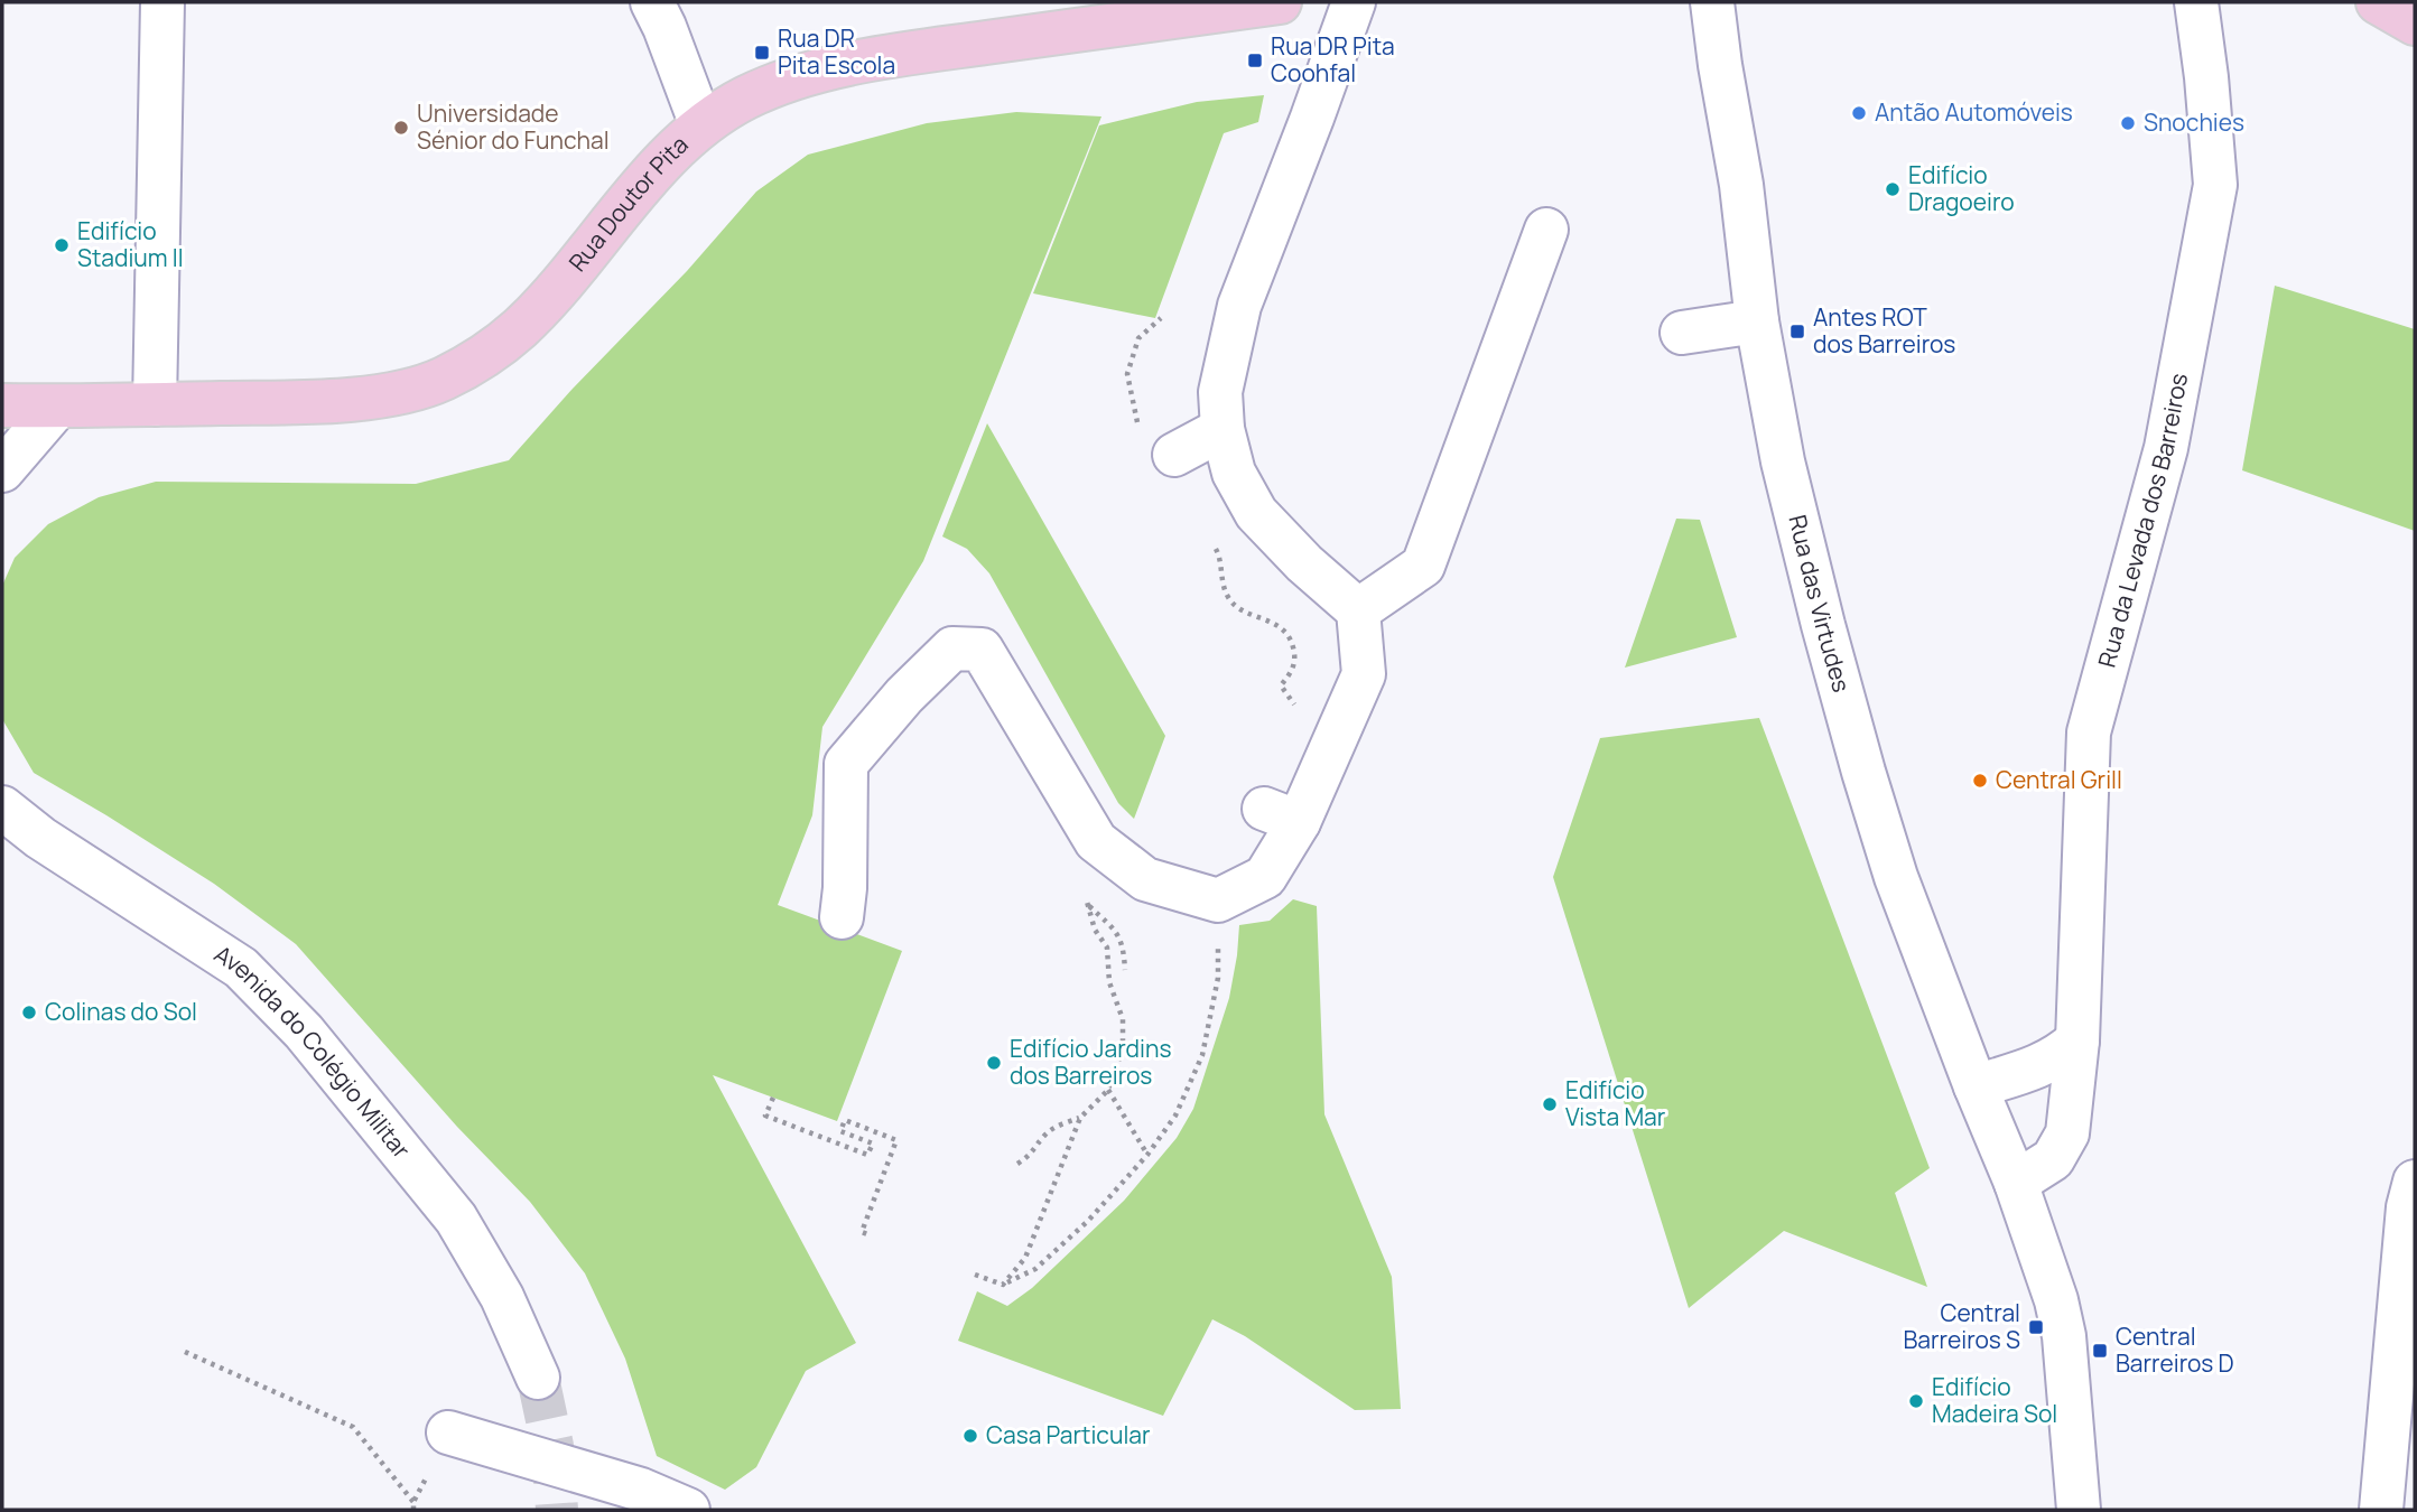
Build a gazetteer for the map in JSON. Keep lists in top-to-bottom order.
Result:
{
  "streets": {
    "main road": ["Rua Doutor Pita"],
    "street": ["Rua da Levada dos Barreiros", "Rua das Virtudes", "Avenida do Colégio Militar"]
  },
  "crossings": [
    ["Rua da Levada dos Barreiros", "Rua das Virtudes"]
  ],
  "places": {
    "transit": [
      "Rua DR Pita Escola",
      "Rua DR Pita Coohfal",
      "Antes ROT dos Barreiros",
      "Central Barreiros S",
      "Central Barreiros D"
    ],
    "other": [
      "Antão Automóveis",
      "Snochies",
      "Universidade Sénior do Funchal",
      "Edifício Dragoeiro",
      "Edifício Stadium II",
      "Central Grill",
      "Colinas do Sol",
      "Edifício Jardins dos Barreiros",
      "Edifício Vista Mar",
      "Edifício Madeira Sol",
      "Casa Particular"
    ]
  }
}
